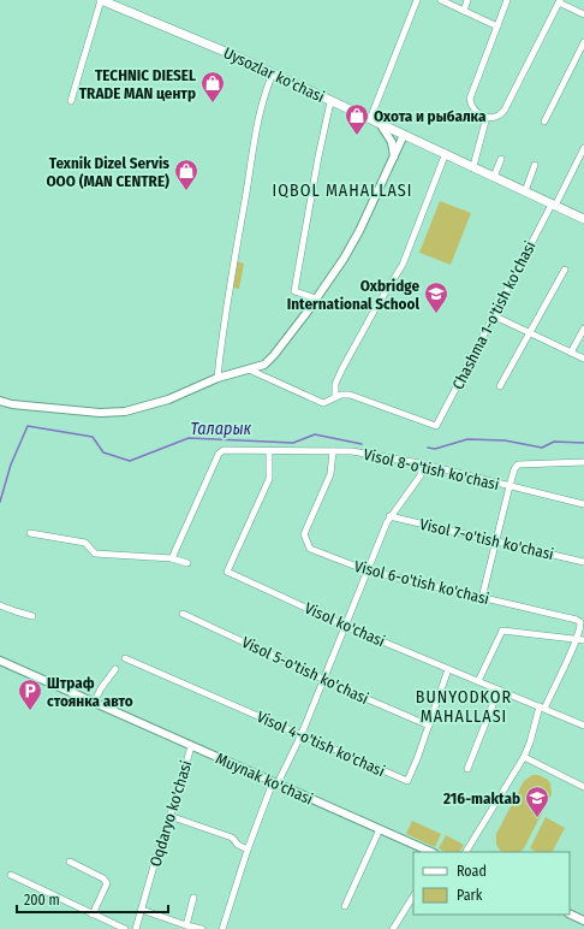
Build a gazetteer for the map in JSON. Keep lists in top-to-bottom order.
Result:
{
  "streets": {
    "main road": ["Uysozlar ko'chasi"],
    "street": [
      "Chashma 1-o'tish ko'chasi",
      "Visol 8-o'tish ko'chasi",
      "Visol 7-o'tish ko'chasi",
      "Visol 6-o'tish ko'chasi",
      "Visol ko'chasi",
      "Visol 5-o'tish ko'chasi",
      "Visol 4-o'tish ko'chasi",
      "Muynak ko'chasi",
      "Oqdaryo ko'chasi"
    ]
  },
  "crossings": [
    ["Uysozlar ko'chasi", "Chashma 1-o'tish ko'chasi"],
    ["Visol 8-o'tish ko'chasi", "Visol 6-o'tish ko'chasi"],
    ["Visol 8-o'tish ko'chasi", "Visol ko'chasi"],
    ["Visol ko'chasi", "Visol 4-o'tish ko'chasi"],
    ["Visol 5-o'tish ko'chasi", "Visol 4-o'tish ko'chasi"],
    ["Muynak ko'chasi", "Oqdaryo ko'chasi"]
  ],
  "districts": ["IQBOL MAHALLASI", "BUNYODKOR MAHALLASI"],
  "water": ["Таларык"],
  "places": {
    "shop": ["TECHNIC DIESEL TRADE MAN центр", "Охота и рыбалка", "Texnik Dizel Servis OOO (MAN CENTRE)"],
    "school or university": ["Oxbridge International School", "216-maktab"],
    "parking": ["Штраф стоянка авто"]
  },
  "legend": ["Road", "Park"],
  "scale_bar": "200 m"
}
